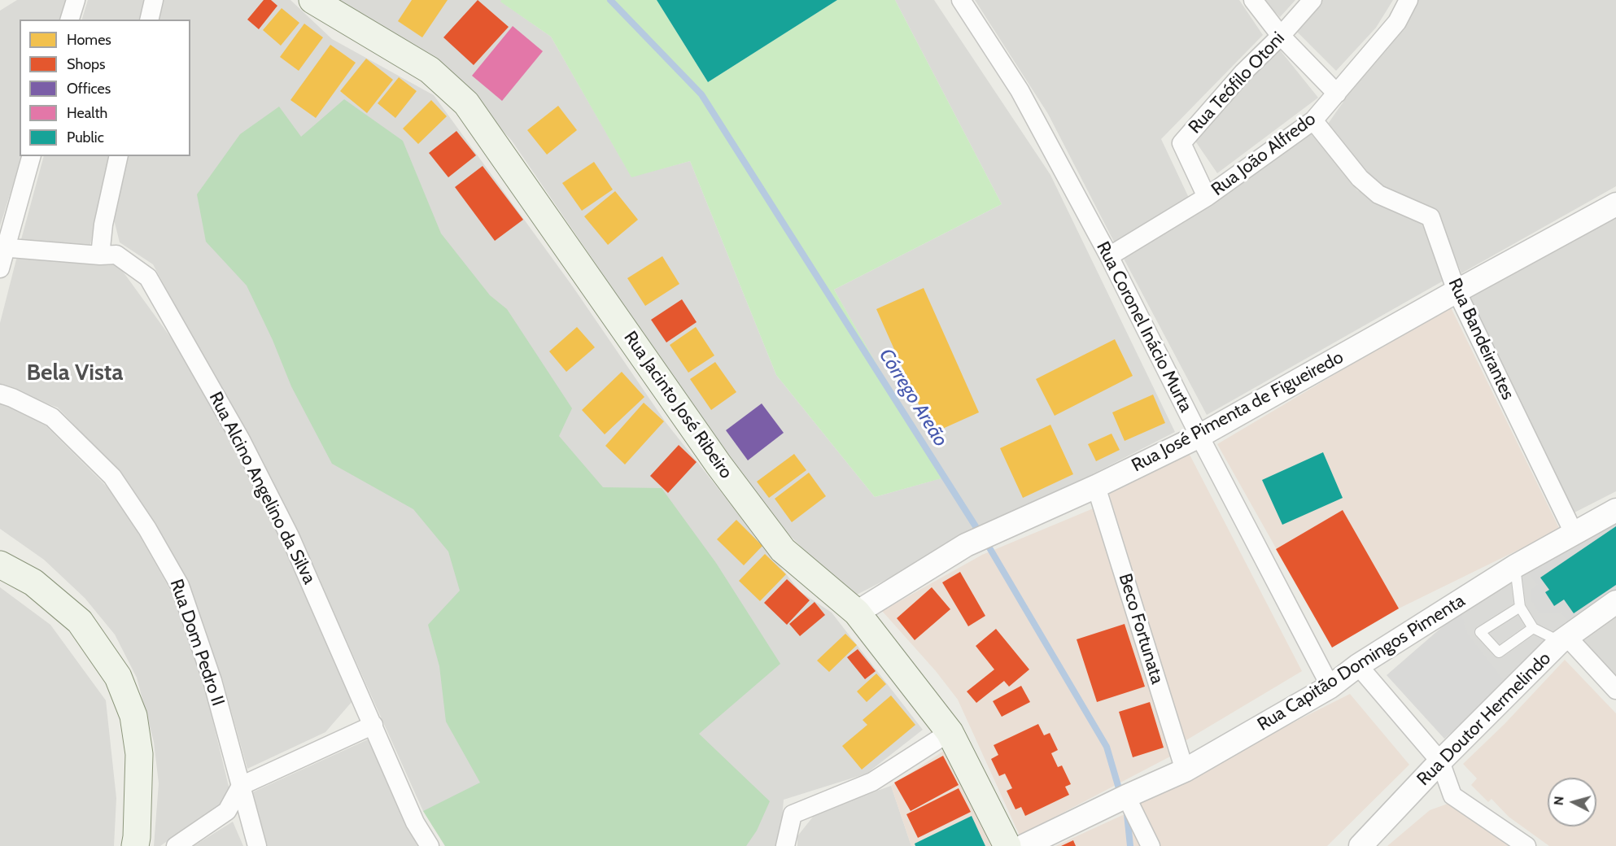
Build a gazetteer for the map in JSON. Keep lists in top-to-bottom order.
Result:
{
  "streets": {
    "main road": ["Rua Jacinto José Ribeiro"],
    "street": [
      "Rua Teófilo Otoni",
      "Rua João Alfredo",
      "Rua Coronel Inácio Murta",
      "Rua Bandeirantes",
      "Rua José Pimenta de Figueiredo",
      "Rua Alcino Angelino da Silva",
      "Beco Fortunata",
      "Rua Dom Pedro II",
      "Rua Capitão Domingos Pimenta",
      "Rua Doutor Hermelindo"
    ]
  },
  "crossings": [
    ["Rua Teófilo Otoni", "Rua João Alfredo"],
    ["Rua João Alfredo", "Rua Coronel Inácio Murta"],
    ["Rua João Alfredo", "Rua Bandeirantes"],
    ["Rua Coronel Inácio Murta", "Rua José Pimenta de Figueiredo"],
    ["Rua Coronel Inácio Murta", "Rua Capitão Domingos Pimenta"],
    ["Rua Bandeirantes", "Rua José Pimenta de Figueiredo"],
    ["Rua Bandeirantes", "Rua Capitão Domingos Pimenta"],
    ["Rua Jacinto José Ribeiro", "Rua José Pimenta de Figueiredo"],
    ["Rua José Pimenta de Figueiredo", "Beco Fortunata"],
    ["Beco Fortunata", "Rua Capitão Domingos Pimenta"]
  ],
  "districts": ["Bela Vista"],
  "water": ["Córrego Areão"],
  "legend": [
    "Homes",
    "Shops",
    "Offices",
    "Health",
    "Public"
  ],
  "north": "left"
}
